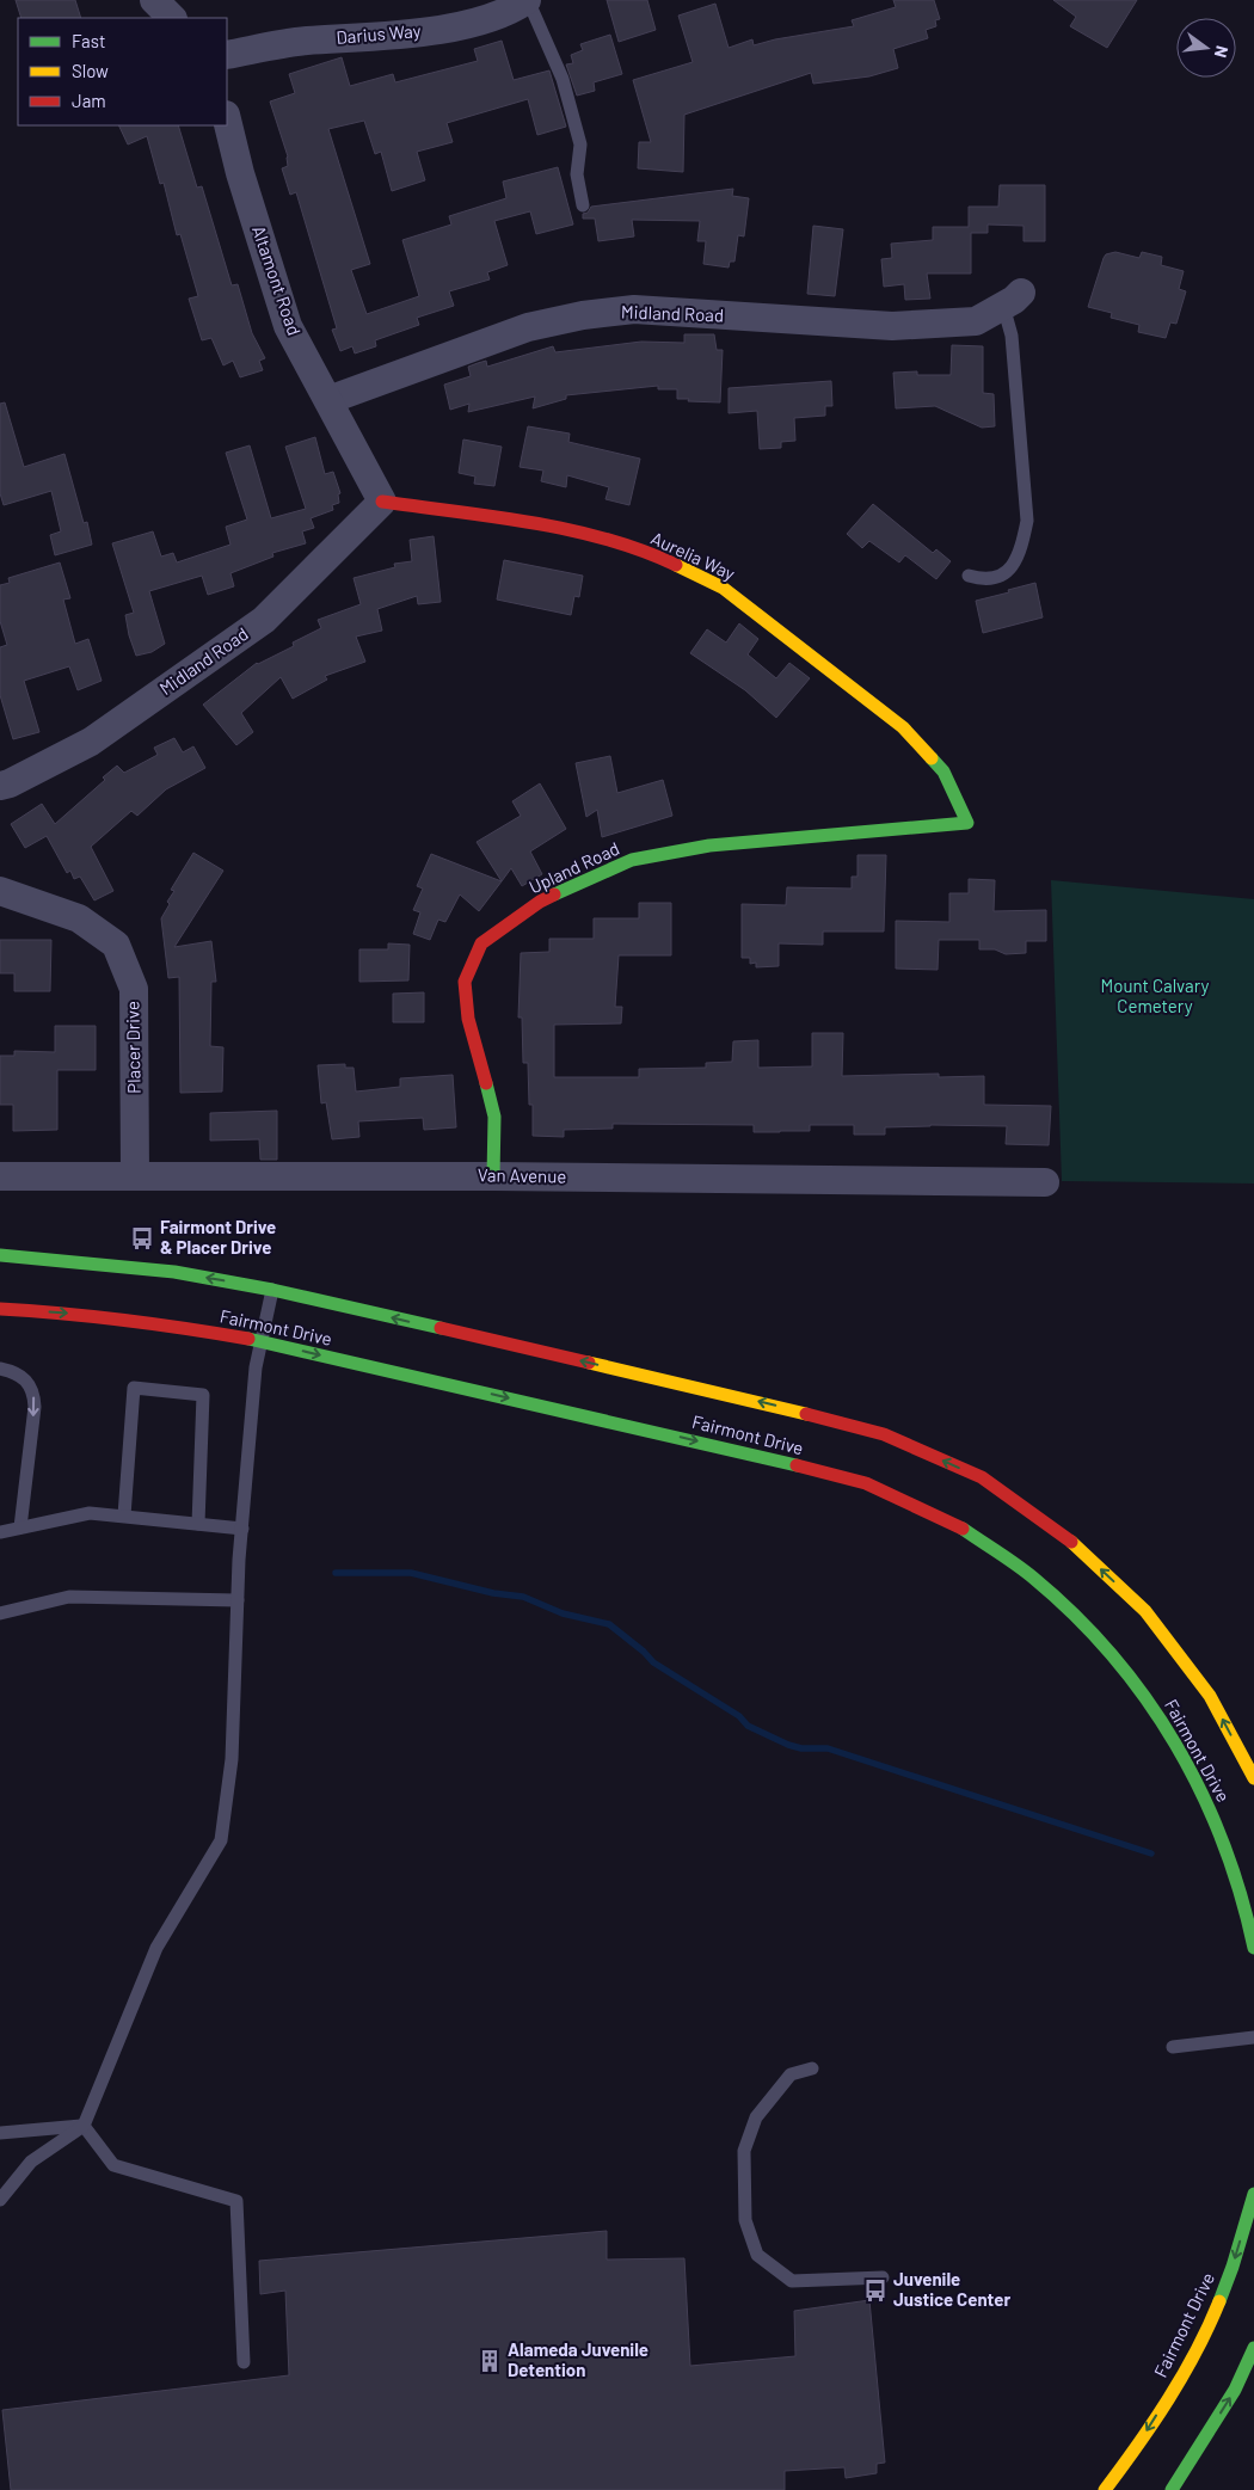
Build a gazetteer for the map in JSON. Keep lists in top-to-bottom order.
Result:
{
  "streets": {
    "main road": ["Aurelia Way", "Upland Road", "Fairmont Drive"],
    "street": [
      "Darius Way",
      "Altamont Road",
      "Midland Road",
      "Placer Drive",
      "Van Avenue"
    ]
  },
  "crossings": [
    ["Altamont Road", "Midland Road"],
    ["Altamont Road", "Aurelia Way"],
    ["Midland Road", "Aurelia Way"],
    ["Aurelia Way", "Upland Road"],
    ["Upland Road", "Van Avenue"],
    ["Placer Drive", "Van Avenue"]
  ],
  "parks": ["Mount Calvary Cemetery"],
  "places": {
    "bus stop": ["Fairmont Drive & Placer Drive", "Juvenile Justice Center"],
    "building": ["Alameda Juvenile Detention"]
  },
  "legend": ["Fast", "Slow", "Jam"],
  "north": "right"
}
